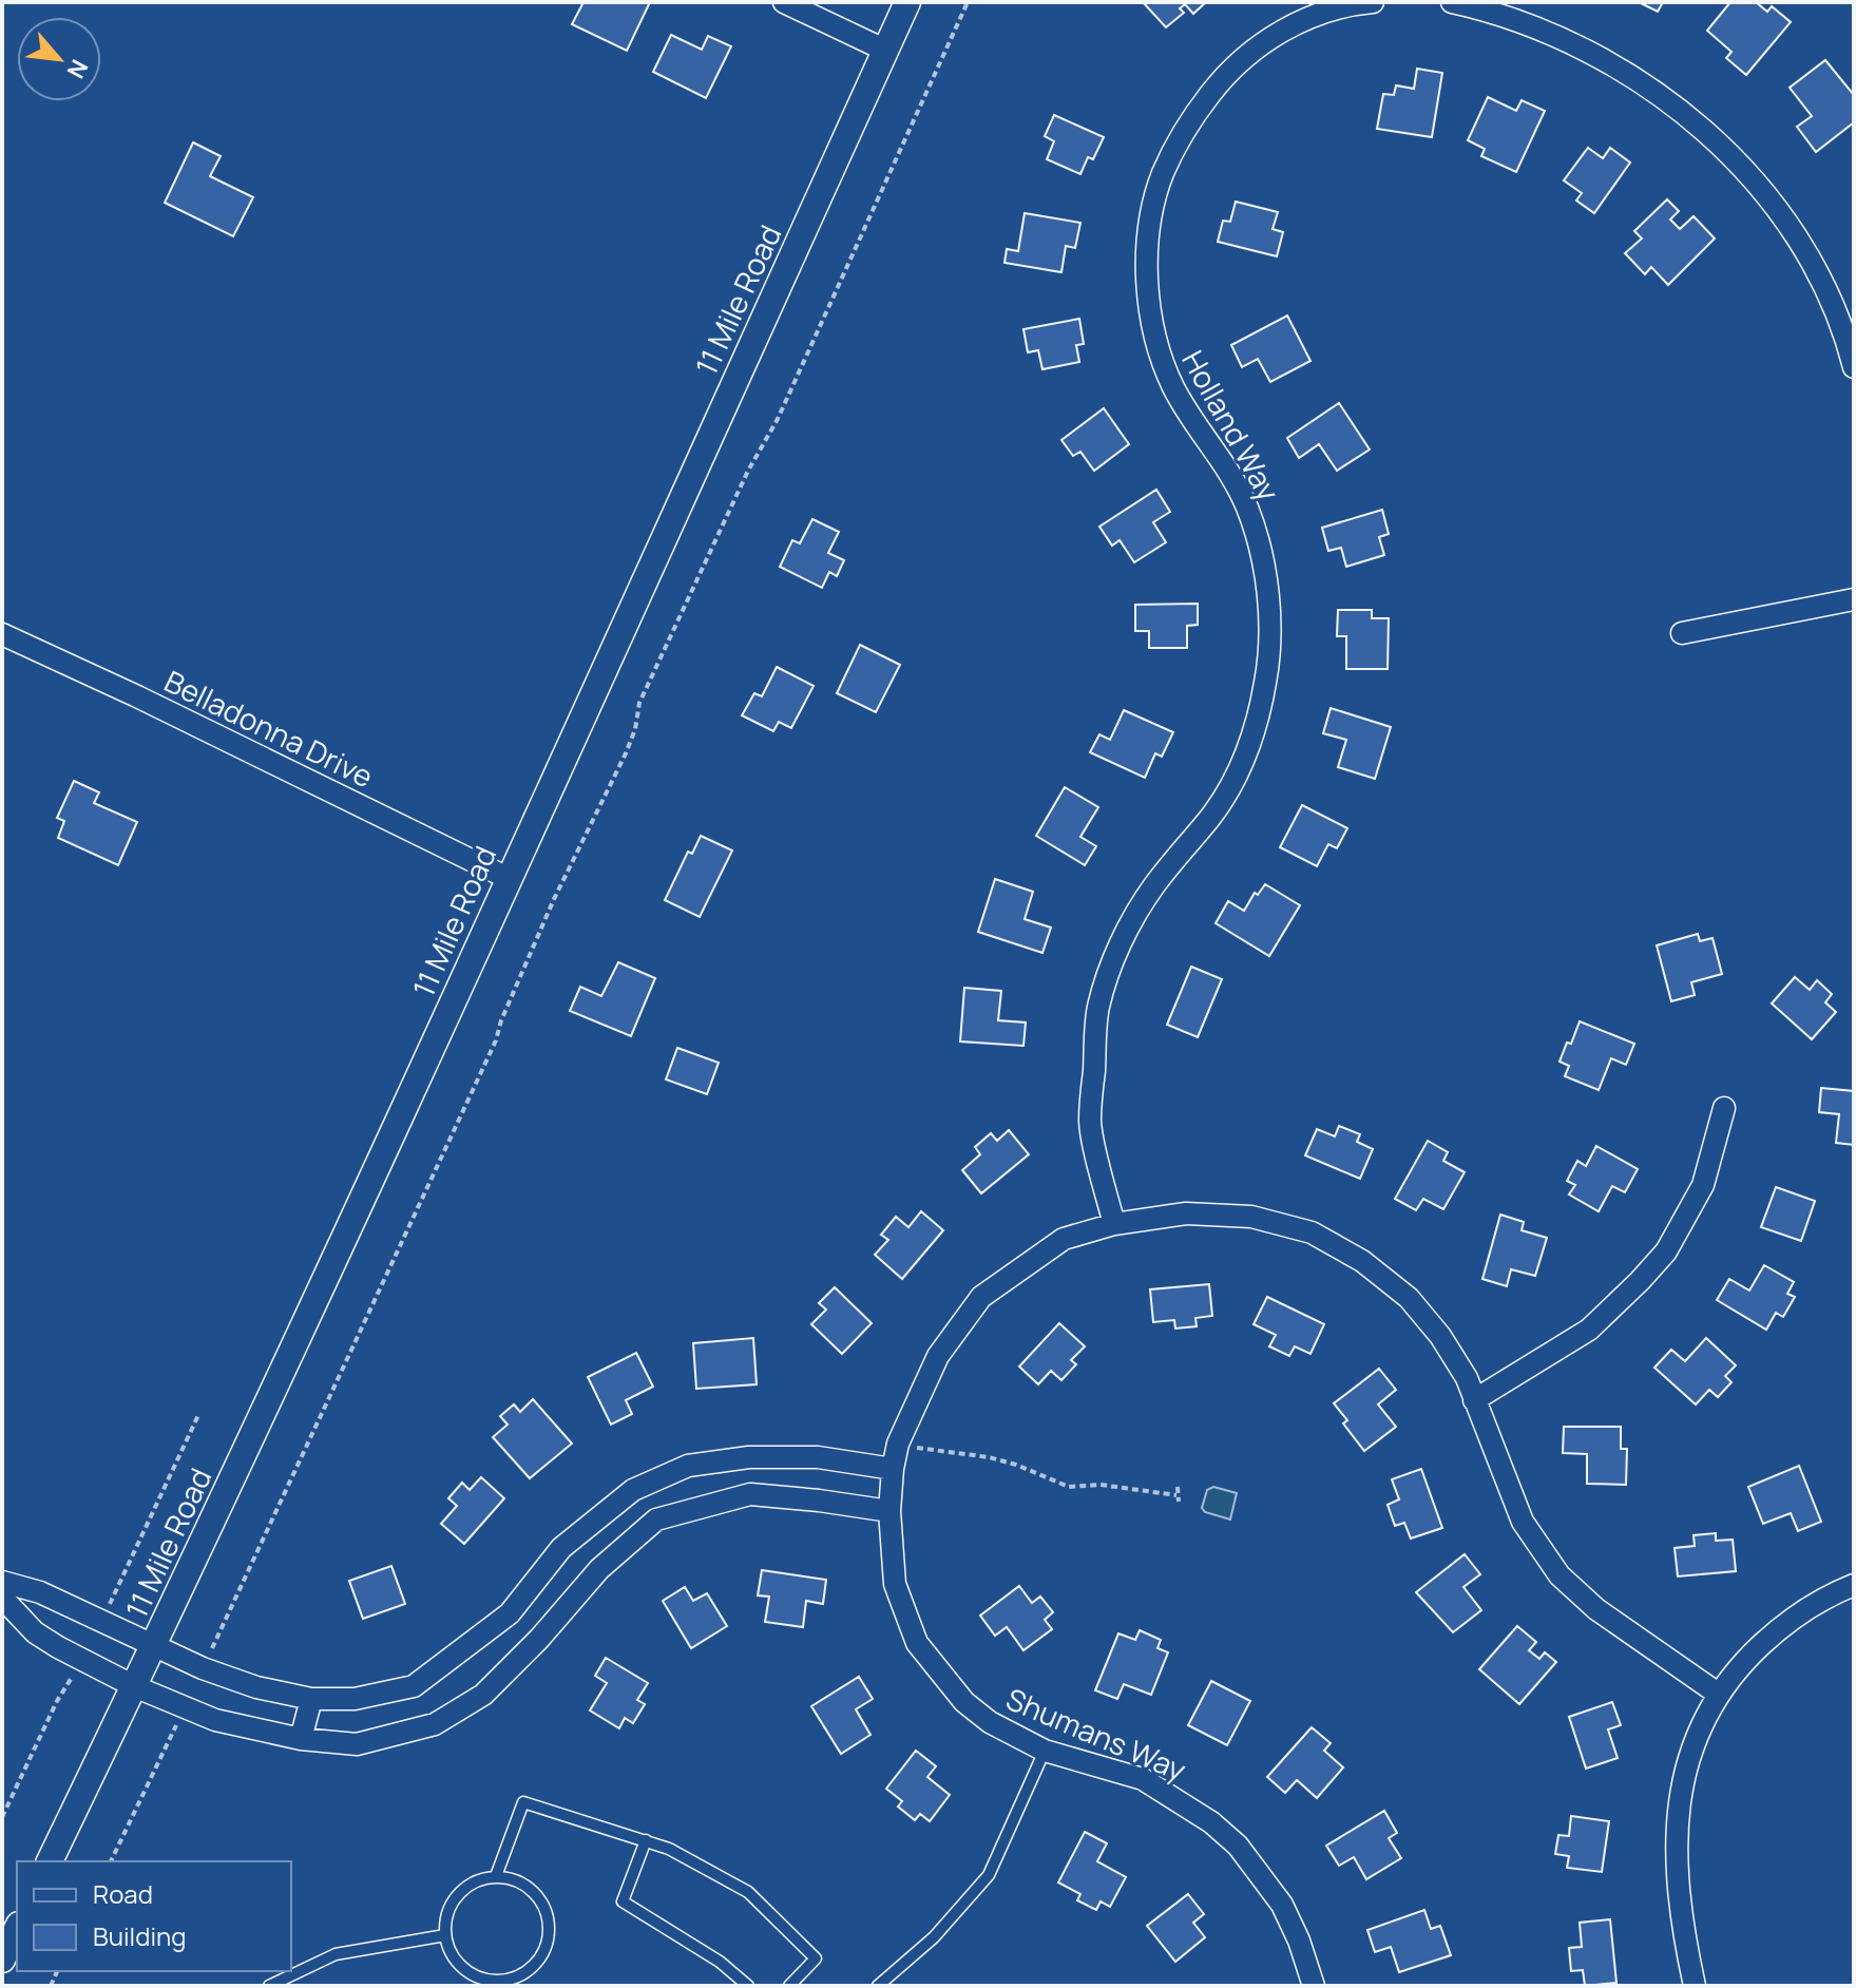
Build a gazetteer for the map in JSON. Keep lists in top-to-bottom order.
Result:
{
  "streets": {
    "street": [
      "11 Mile Road",
      "Holland Way",
      "Belladonna Drive",
      "Shumans Way"
    ]
  },
  "crossings": [
    ["11 Mile Road", "Belladonna Drive"],
    ["Holland Way", "Shumans Way"]
  ],
  "legend": ["Road", "Building"],
  "north": "bottom right"
}
